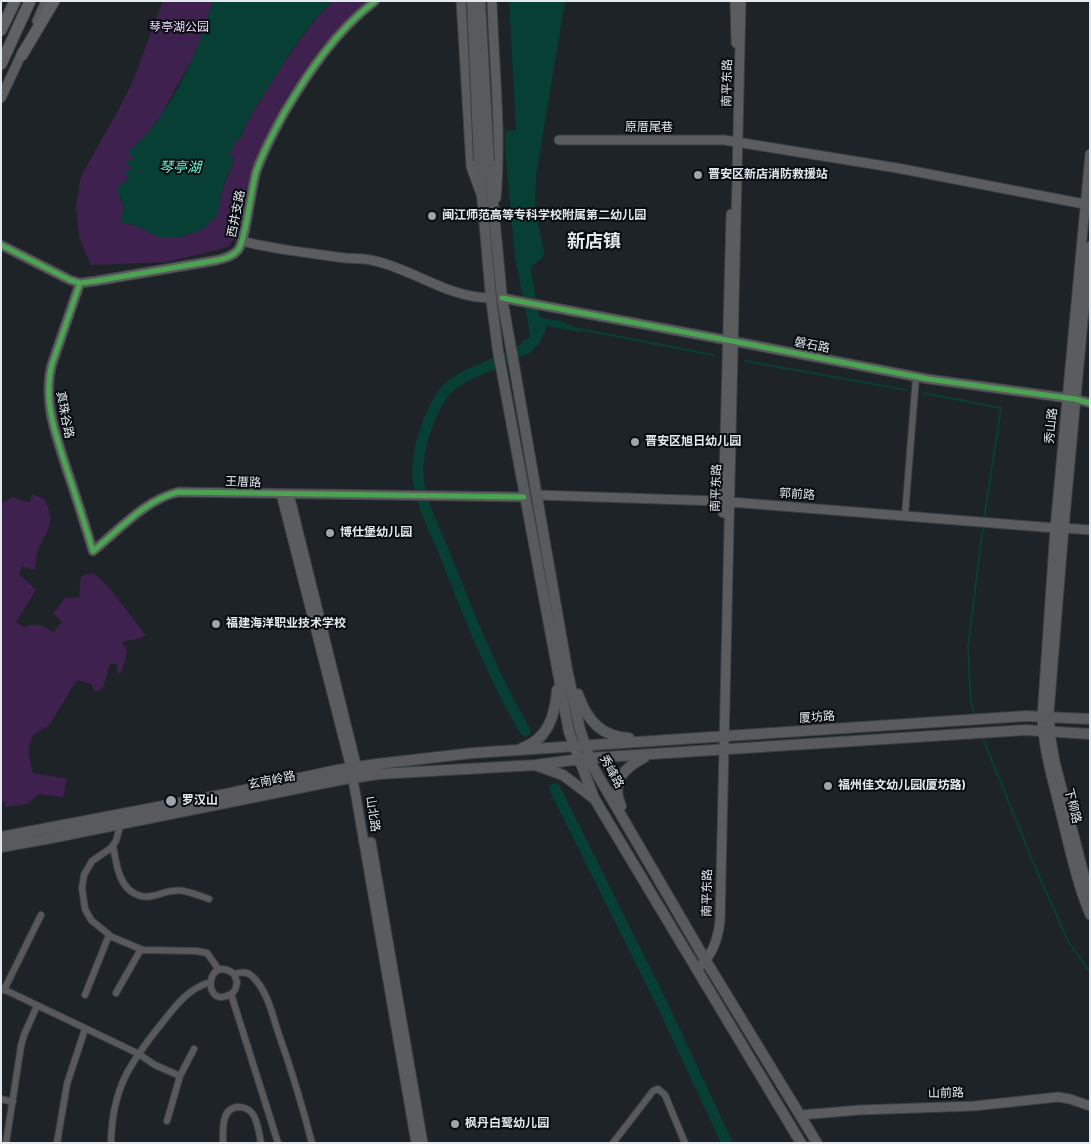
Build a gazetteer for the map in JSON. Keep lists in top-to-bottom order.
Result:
{
  "streets": {
    "main road": [
      "南平东路",
      "原厝尾巷",
      "西井支路",
      "磐石路",
      "真珠谷路",
      "秀山路",
      "王厝路",
      "郭前路",
      "厦坊路",
      "秀峰路",
      "玄南岭路",
      "下柳路",
      "山北路",
      "山前路"
    ]
  },
  "crossings": [
    ["南平东路", "原厝尾巷"],
    ["南平东路", "磐石路"],
    ["南平东路", "郭前路"],
    ["南平东路", "厦坊路"],
    ["南平东路", "秀峰路"],
    ["原厝尾巷", "秀山路"],
    ["西井支路", "真珠谷路"],
    ["磐石路", "秀山路"],
    ["磐石路", "秀峰路"],
    ["真珠谷路", "王厝路"],
    ["秀山路", "郭前路"],
    ["秀山路", "下柳路"],
    ["王厝路", "秀峰路"],
    ["王厝路", "山北路"],
    ["郭前路", "秀峰路"],
    ["厦坊路", "秀峰路"],
    ["厦坊路", "玄南岭路"],
    ["厦坊路", "下柳路"],
    ["秀峰路", "山前路"],
    ["玄南岭路", "山北路"]
  ],
  "districts": ["新店镇"],
  "water": ["琴亭湖"],
  "parks": ["琴亭湖公园"],
  "places": [
    "晋安区新店消防救援站",
    "闽江师范高等专科学校附属第二幼儿园",
    "晋安区旭日幼儿园",
    "博仕堡幼儿园",
    "福建海洋职业技术学校",
    "福州佳文幼儿园(厦坊路)",
    "罗汉山",
    "枫丹白鹭幼儿园"
  ]
}
